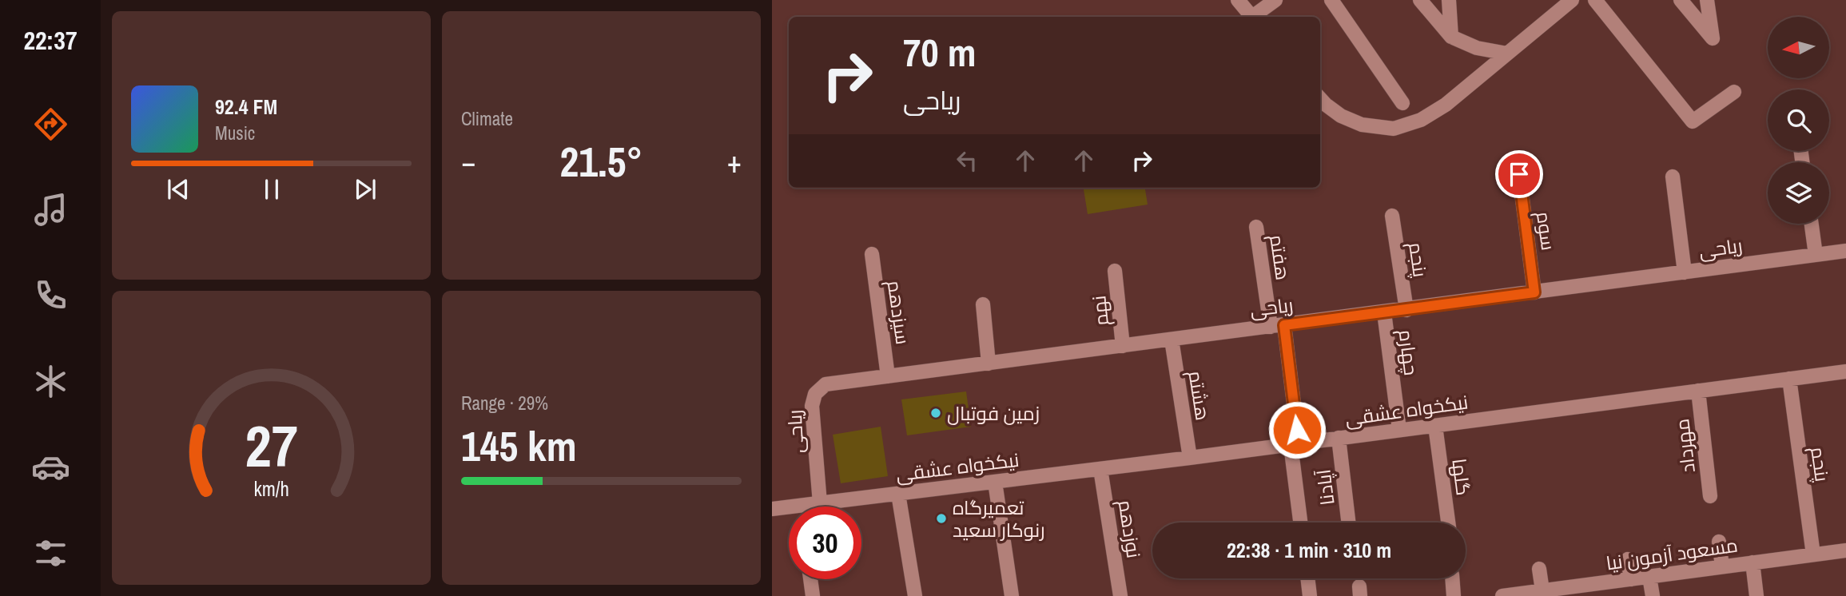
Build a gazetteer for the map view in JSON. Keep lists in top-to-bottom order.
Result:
{
  "streets": {
    "street": [
      "سوم",
      "ریاحی",
      "هفتم",
      "پنجم",
      "نهم",
      "سیزدهم",
      "چهارم",
      "هشتم",
      "نیکخواه عشقی",
      "مهرداد",
      "گلها",
      "آپادنا",
      "نوزدهم",
      "مسعود آزمون نیا"
    ]
  },
  "crossings": [
    ["سوم", "ریاحی"],
    ["ریاحی", "هفتم"],
    ["ریاحی", "پنجم"],
    ["ریاحی", "نهم"],
    ["ریاحی", "سیزدهم"],
    ["ریاحی", "چهارم"],
    ["ریاحی", "هشتم"],
    ["ریاحی", "نیکخواه عشقی"],
    ["هفتم", "نیکخواه عشقی"],
    ["پنجم", "نیکخواه عشقی"],
    ["پنجم", "مسعود آزمون نیا"],
    ["چهارم", "نیکخواه عشقی"],
    ["هشتم", "نیکخواه عشقی"],
    ["نیکخواه عشقی", "مهرداد"],
    ["نیکخواه عشقی", "گلها"],
    ["نیکخواه عشقی", "آپادنا"],
    ["نیکخواه عشقی", "نوزدهم"]
  ],
  "places": ["زمین فوتبال", "تعمیرگاه رنوکار سعید"],
  "north": "left",
  "page": {
    "tabs": "22:37",
    "tile": [
      "Climate",
      ["Range · 29%", "145 km"]
    ],
    "turn": ["70 m", "ریاحی"],
    "song": ["92.4 FM", "Music"],
    "heat": ["−", "21.5°", "+"],
    "limit": "30",
    "trip": "22:38 · 1 min · 310 m",
    "gauge": ["27", "km/h"]
  }
}
